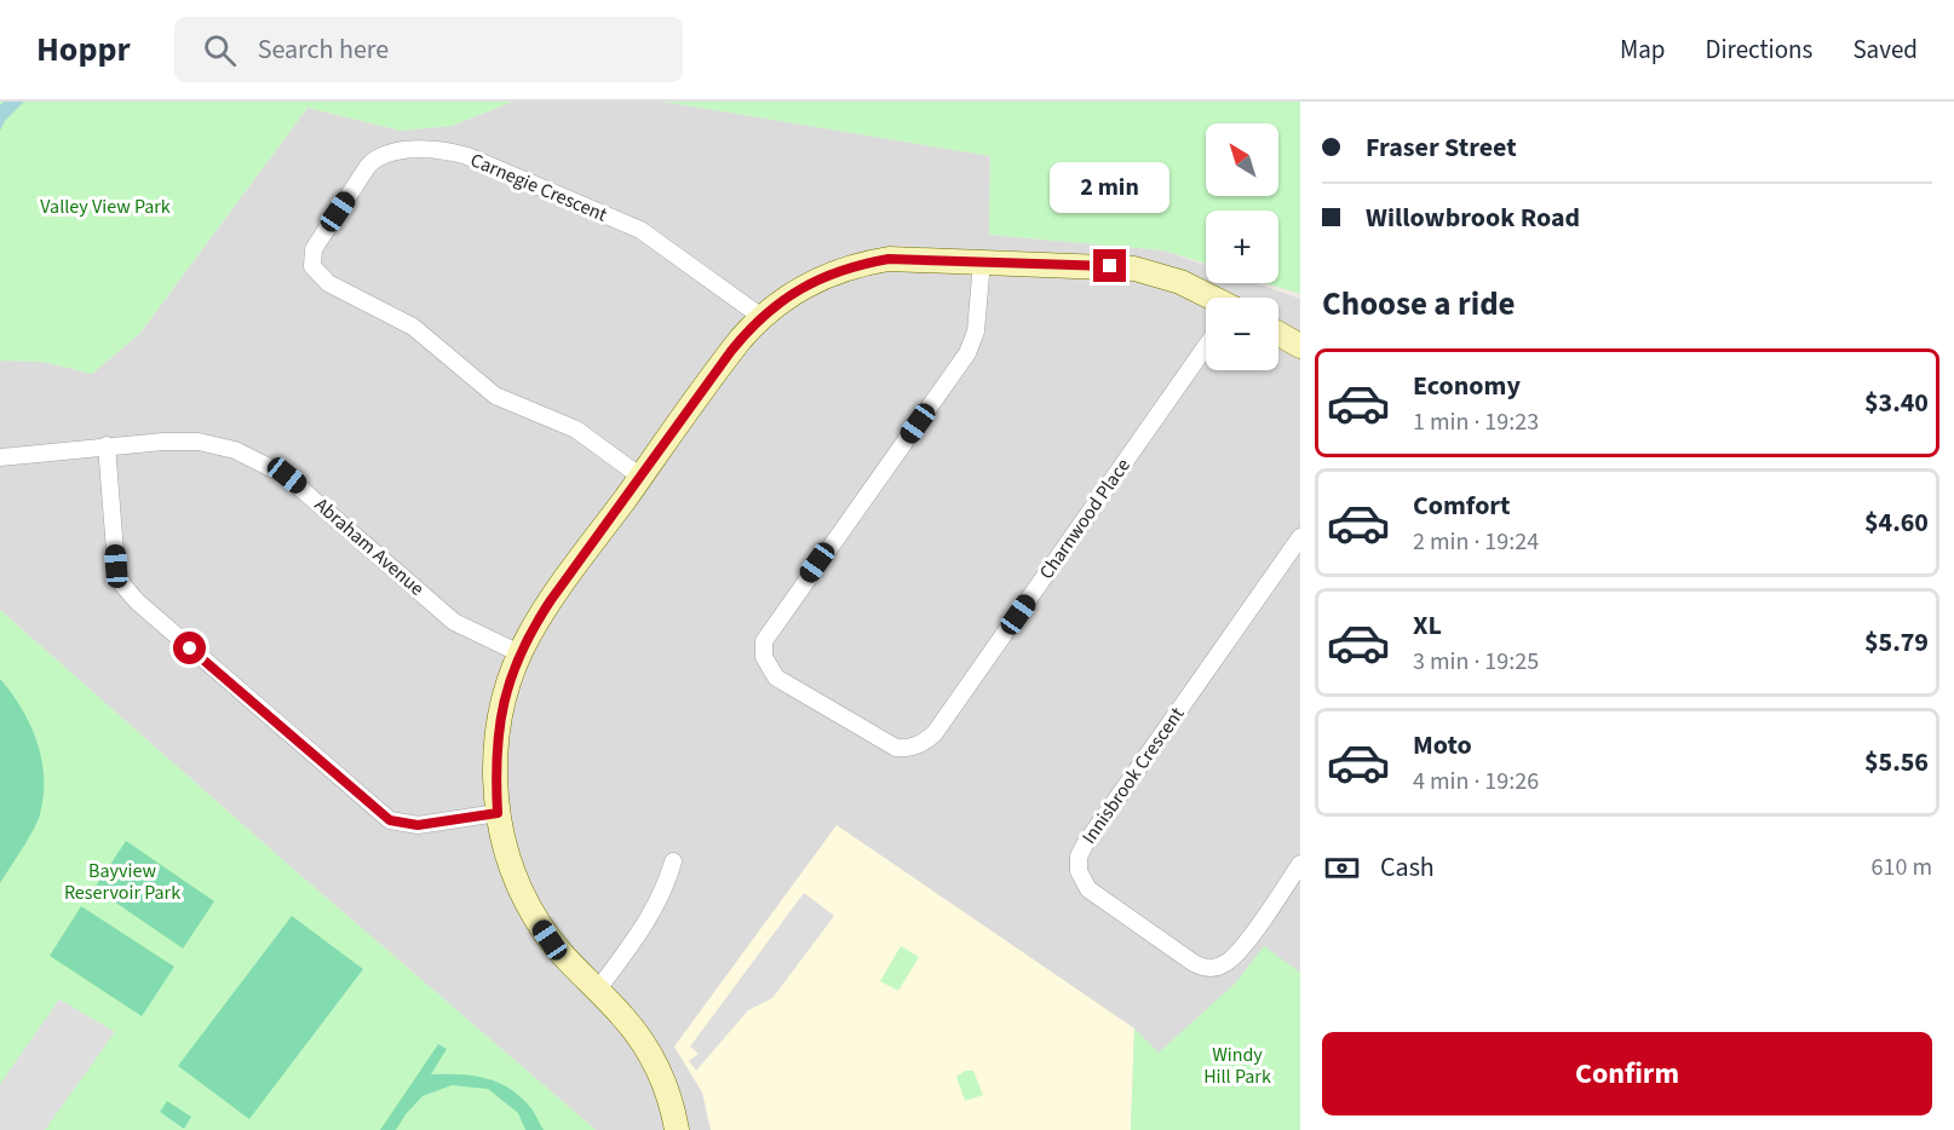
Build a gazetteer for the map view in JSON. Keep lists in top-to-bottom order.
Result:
{
  "streets": {
    "street": [
      "Carnegie Crescent",
      "Charnwood Place",
      "Abraham Avenue",
      "Innisbrook Crescent"
    ]
  },
  "parks": ["Valley View Park", "Bayview Reservoir Park", "Windy Hill Park"],
  "north": "top left",
  "page": {
    "header": "Hoppr",
    "search": "Search here",
    "nav": ["Map", "Directions", "Saved"],
    "banner": ["Fraser Street", "Willowbrook Road"],
    "map_buttons": ["+", "−"],
    "bubble": "2 min",
    "heading": "Choose a ride",
    "list": [
      {
        "name": "Economy",
        "note": "1 min · 19:23",
        "value": "$3.40"
      },
      {
        "name": "Comfort",
        "note": "2 min · 19:24",
        "value": "$4.60"
      },
      {
        "name": "XL",
        "note": "3 min · 19:25",
        "value": "$5.79"
      },
      {
        "name": "Moto",
        "note": "4 min · 19:26",
        "value": "$5.56"
      }
    ],
    "pay": ["Cash", "610 m"],
    "buttons": "Confirm"
  }
}
